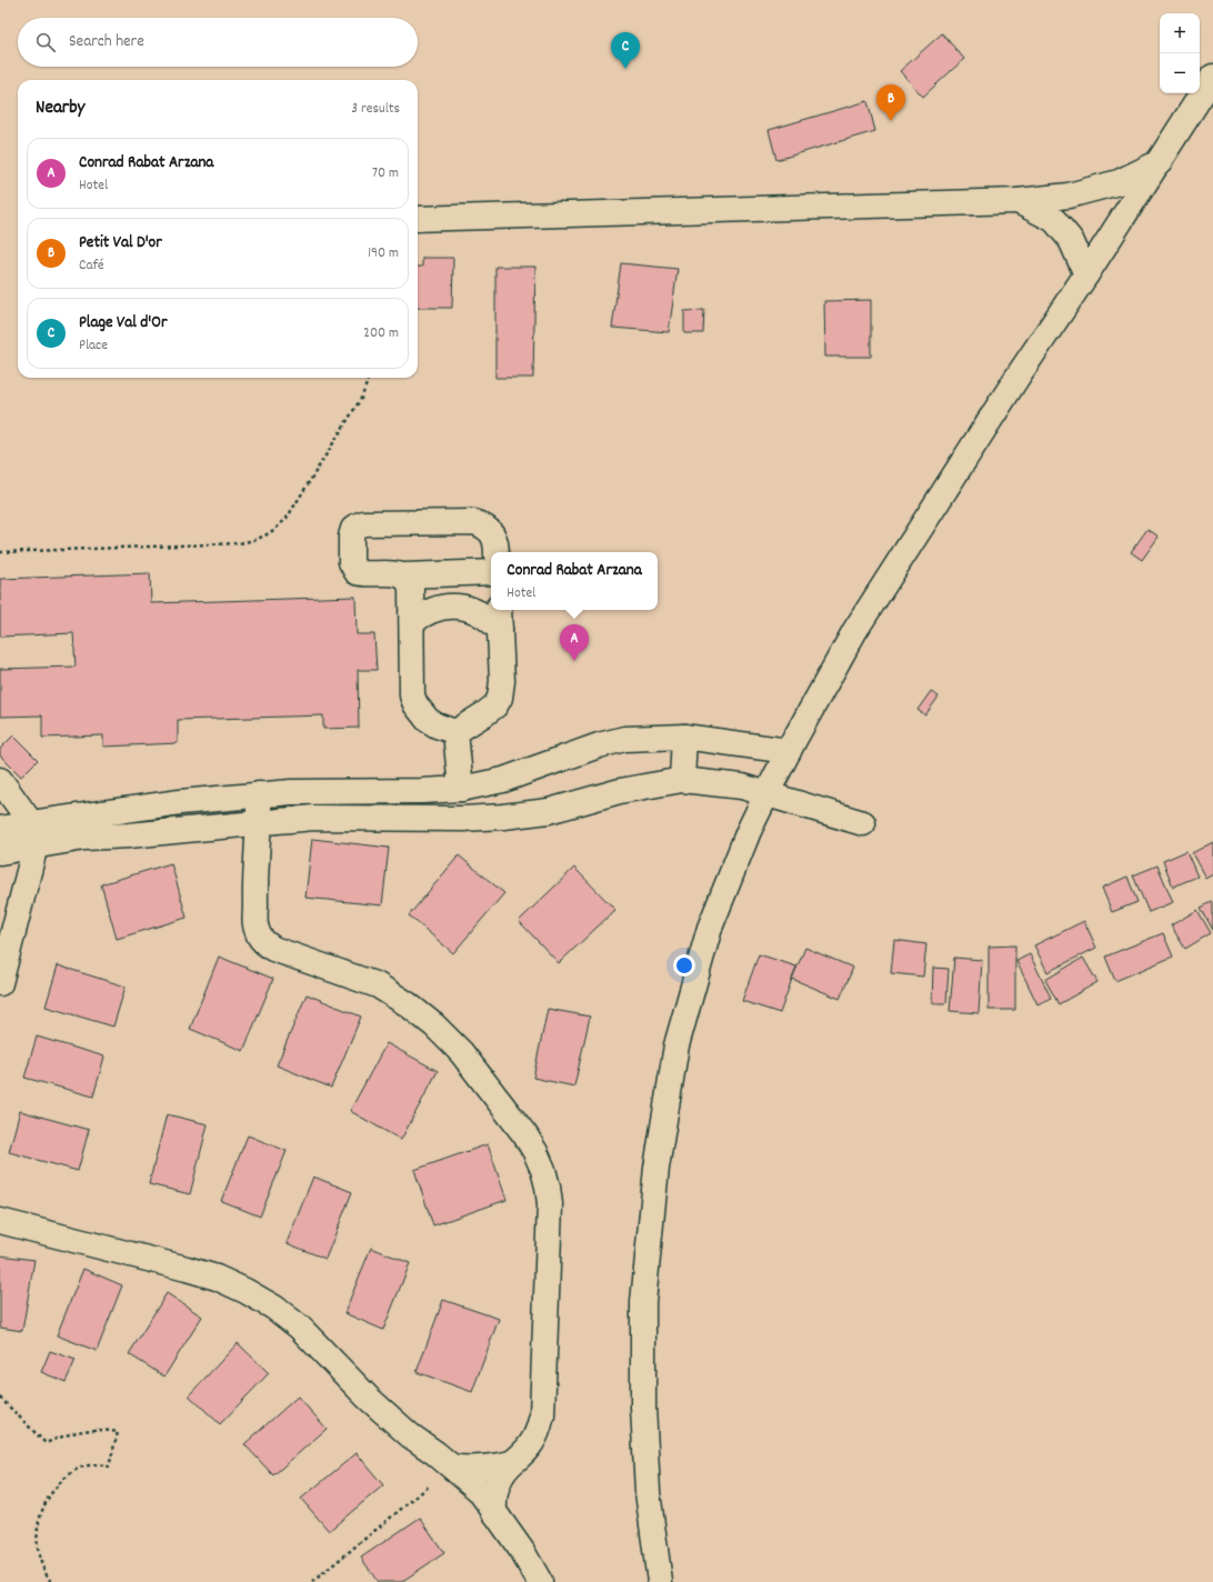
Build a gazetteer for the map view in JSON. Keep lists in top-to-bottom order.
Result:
{
  "page": {
    "map_buttons": ["+", "−"],
    "search": "Search here",
    "pins": ["C", "B", "A"],
    "heading": ["Nearby", "3 results"],
    "list": [
      {
        "mark": "A",
        "name": "Conrad Rabat Arzana",
        "note": "Hotel",
        "value": "70 m"
      },
      {
        "mark": "B",
        "name": "Petit Val D'or",
        "note": "Café",
        "value": "190 m"
      },
      {
        "mark": "C",
        "name": "Plage Val d'Or",
        "note": "Place",
        "value": "200 m"
      }
    ],
    "popup": ["Conrad Rabat Arzana", "Hotel"]
  }
}
